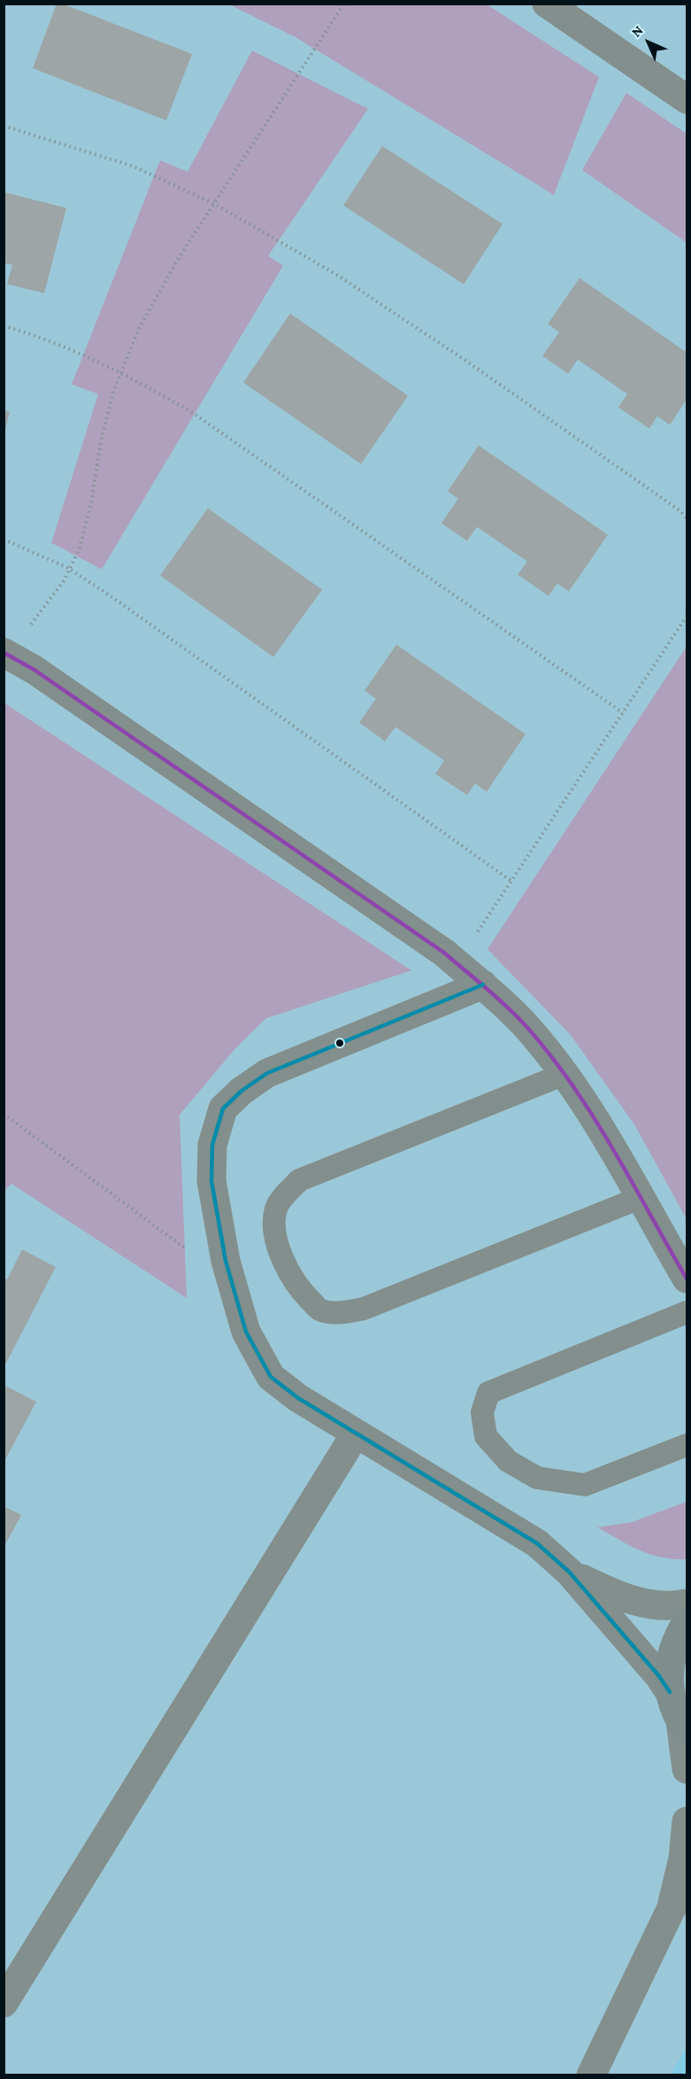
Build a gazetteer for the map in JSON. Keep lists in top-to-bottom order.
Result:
{
  "north": "top left"
}
